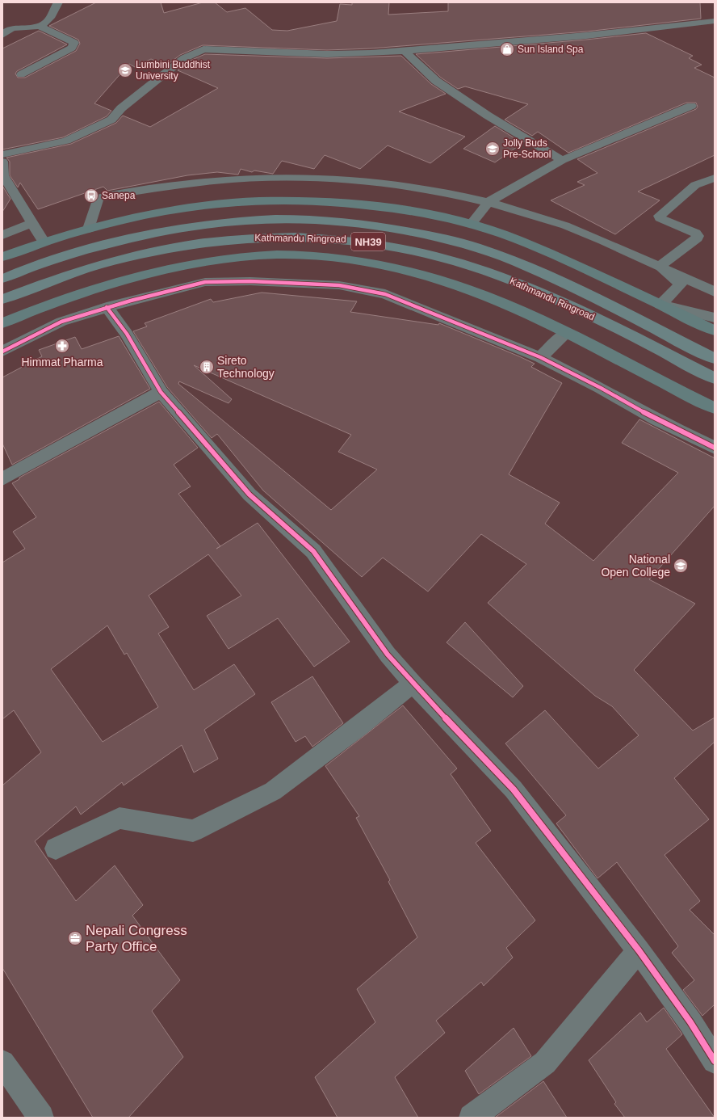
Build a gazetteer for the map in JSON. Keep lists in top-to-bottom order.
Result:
{
  "streets": {
    "highway": ["Kathmandu Ringroad", "NH39"]
  },
  "places": {
    "shop": ["Sun Island Spa"],
    "school or university": ["Lumbini Buddhist University", "Jolly Buds Pre-School", "National Open College"],
    "bus stop": ["Sanepa"],
    "pharmacy": ["Himmat Pharma"],
    "building": ["Sireto Technology"],
    "office": ["Nepali Congress Party Office"]
  }
}
